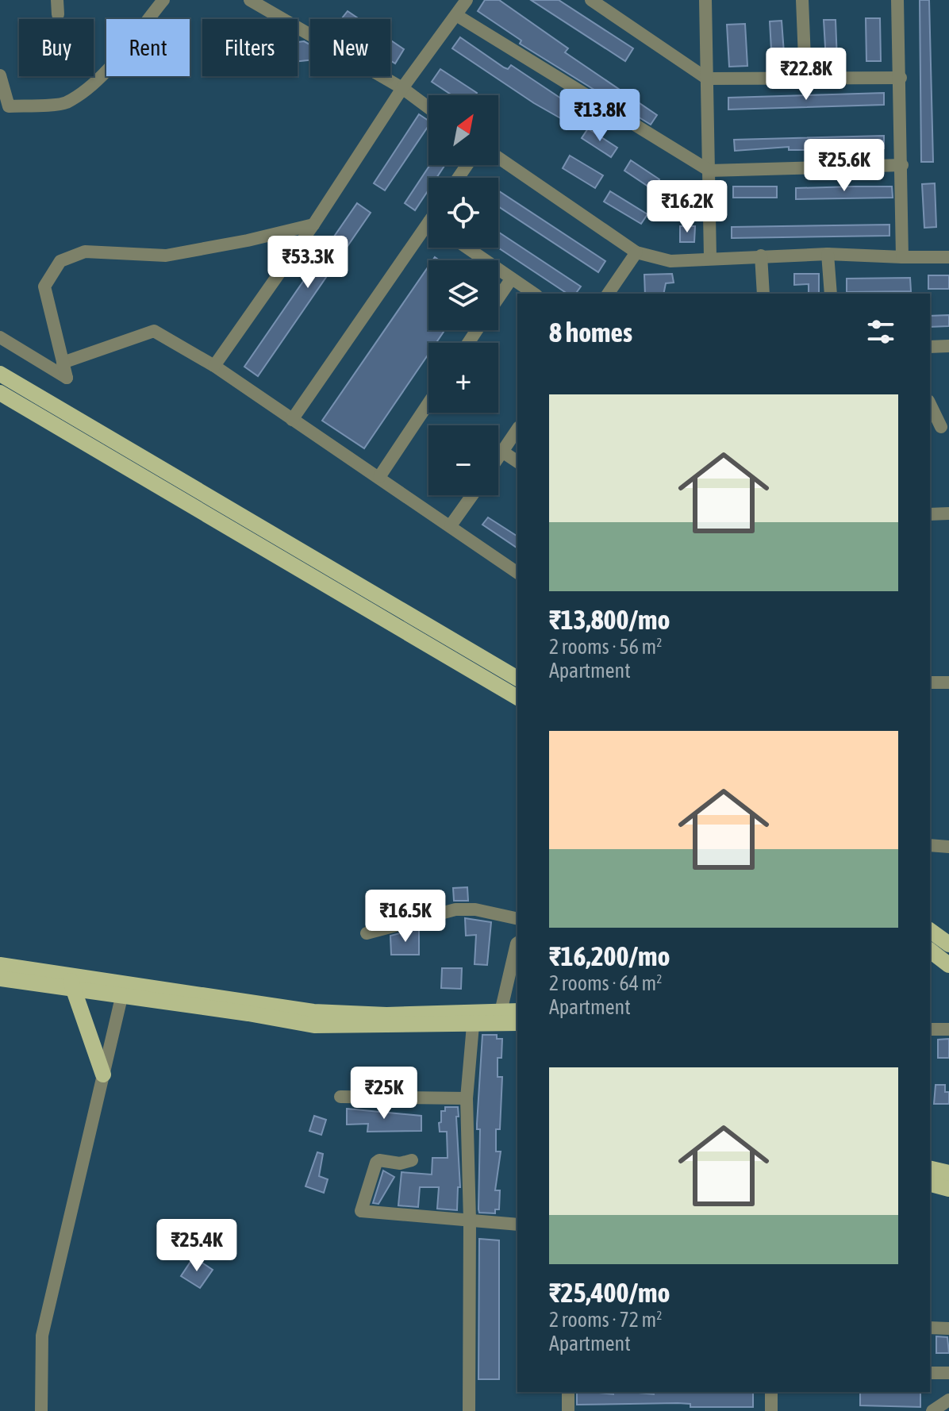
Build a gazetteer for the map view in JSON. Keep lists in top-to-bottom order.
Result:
{
  "north": "top right",
  "page": {
    "chip": [
      "Buy",
      "Rent",
      "Filters",
      "New"
    ],
    "price": [
      "₹22.8K",
      "₹13.8K",
      "₹25.6K",
      "₹16.2K",
      "₹53.3K",
      "₹16.5K",
      "₹25K",
      "₹25.4K"
    ],
    "map_buttons": ["+", "−"],
    "heading": "8 homes",
    "list": [
      {
        "name": "₹13,800/mo",
        "note": "2 rooms · 56 m² · Apartment"
      },
      {
        "name": "₹16,200/mo",
        "note": "2 rooms · 64 m² · Apartment"
      },
      {
        "name": "₹25,400/mo",
        "note": "2 rooms · 72 m² · Apartment"
      }
    ]
  }
}
